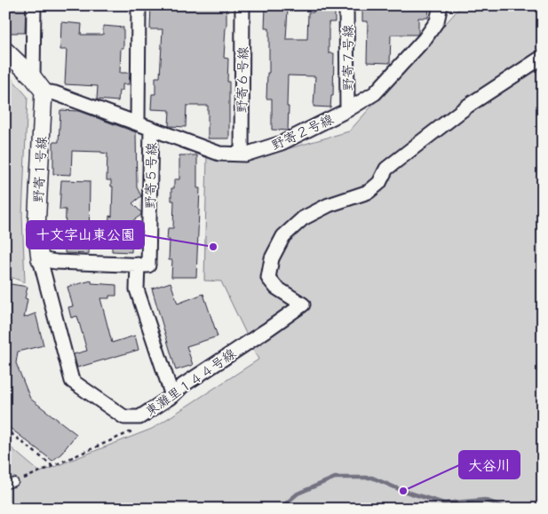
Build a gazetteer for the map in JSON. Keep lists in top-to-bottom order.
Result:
{
  "streets": {
    "street": [
      "野寄７号線",
      "野寄６号線",
      "野寄２号線",
      "野寄１号線",
      "野寄５号線",
      "東灘里１４４号線"
    ]
  },
  "crossings": [
    ["野寄７号線", "野寄２号線"],
    ["野寄６号線", "野寄２号線"],
    ["野寄２号線", "野寄１号線"],
    ["野寄２号線", "野寄５号線"]
  ],
  "places": ["十文字山東公園", "大谷川"]
}
